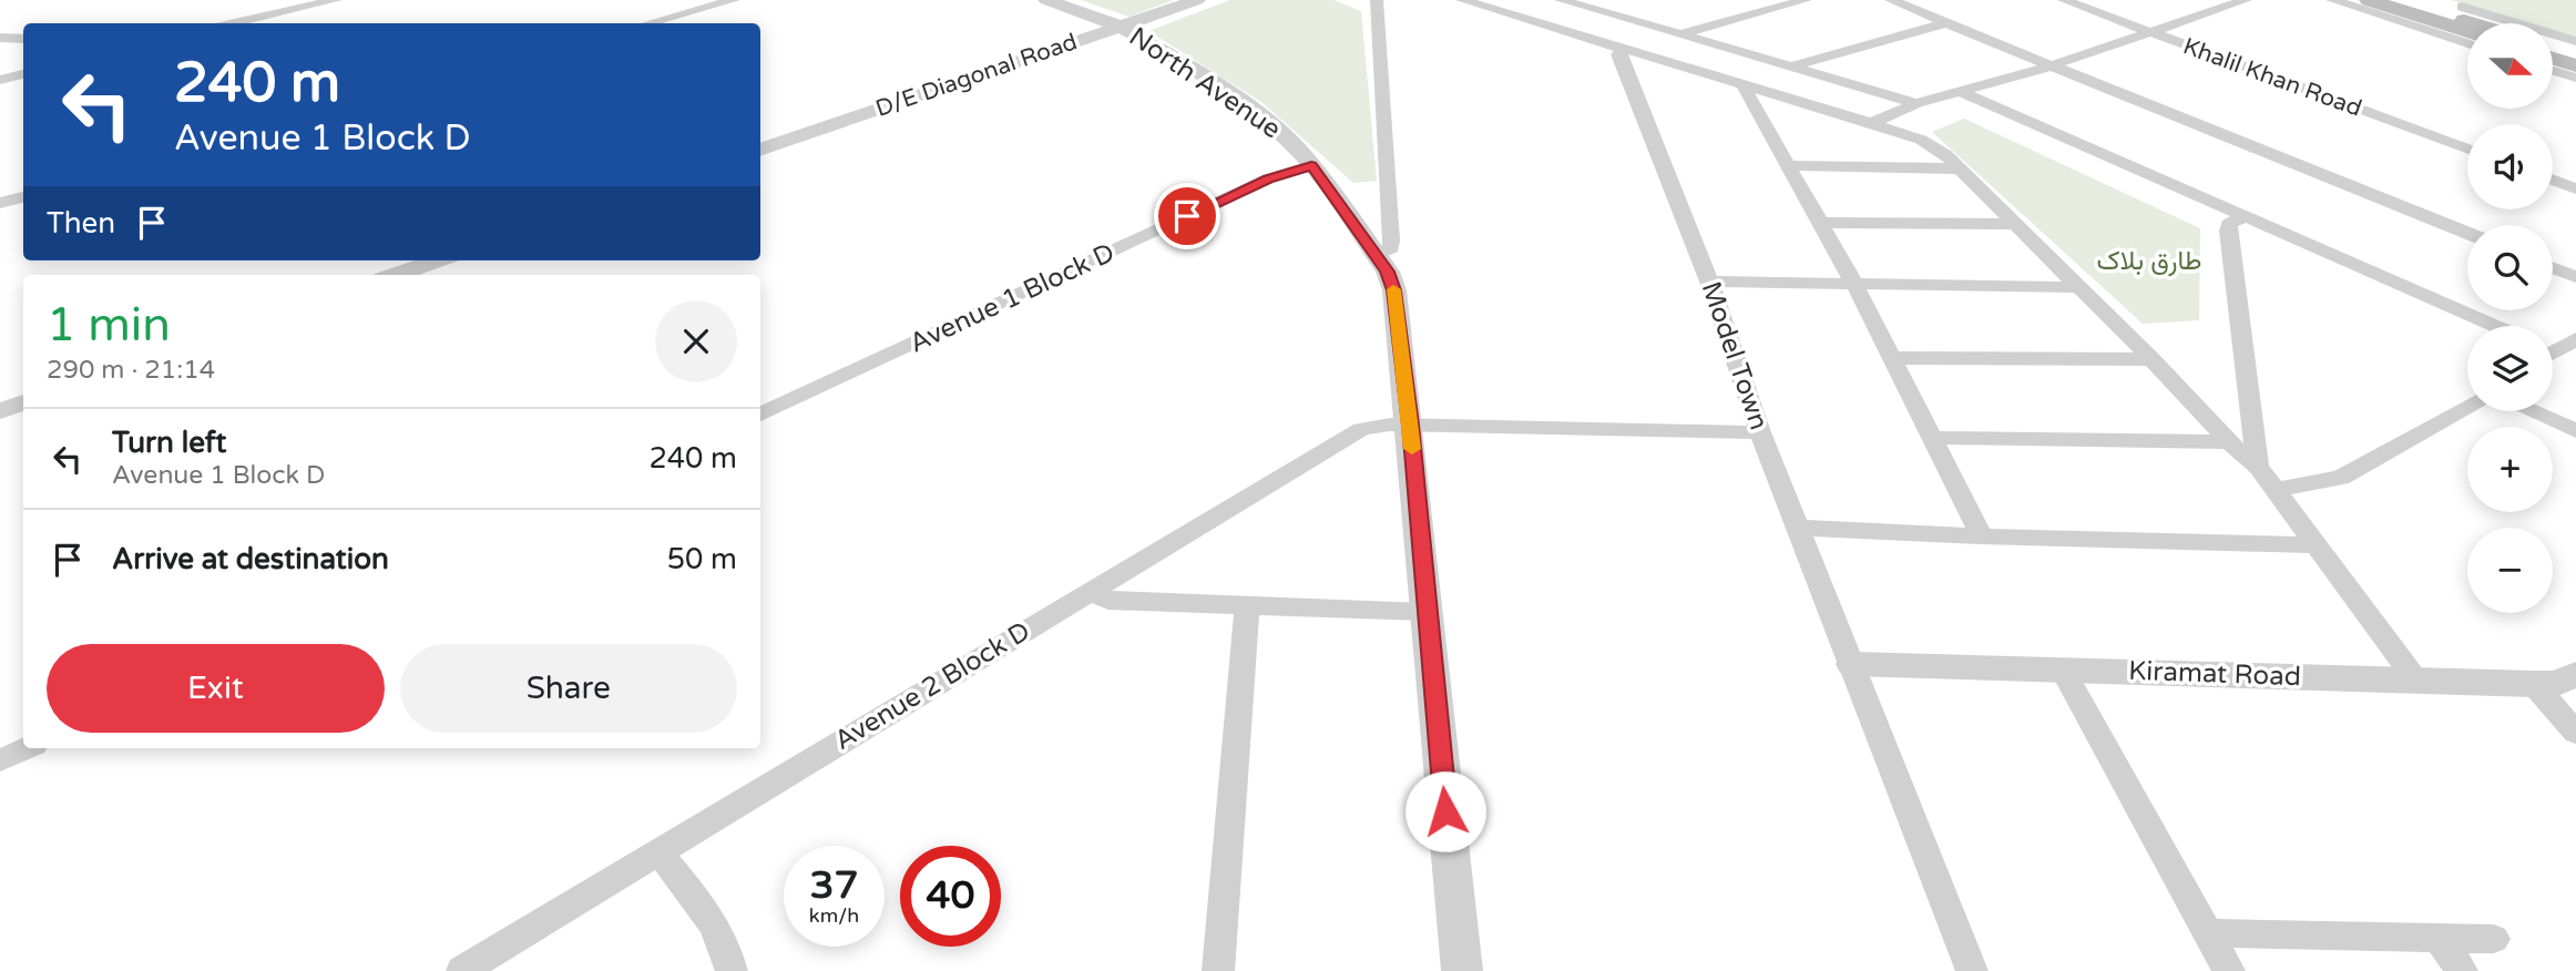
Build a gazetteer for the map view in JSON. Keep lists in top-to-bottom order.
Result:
{
  "streets": {
    "street": [
      "D/E Diagonal Road",
      "Khalil Khan Road",
      "North Avenue",
      "Avenue 1 Block D",
      "Model Town",
      "Kiramat Road",
      "Avenue 2 Block D"
    ]
  },
  "crossings": [
    ["D/E Diagonal Road", "North Avenue"],
    ["North Avenue", "Avenue 1 Block D"],
    ["North Avenue", "Avenue 2 Block D"],
    ["Model Town", "Kiramat Road"],
    ["Model Town", "Avenue 2 Block D"]
  ],
  "parks": ["طارق بلاک"],
  "north": "right",
  "page": {
    "map_buttons": ["+", "−"],
    "turn": ["240 m", "Avenue 1 Block D"],
    "then": "Then",
    "heading": ["1 min", "290 m · 21:14"],
    "list": [
      {
        "name": "Turn left",
        "note": "Avenue 1 Block D",
        "value": "240 m"
      },
      {
        "name": "Arrive at destination",
        "value": "50 m"
      }
    ],
    "buttons": ["Exit", "Share"],
    "speed": "37 km/h",
    "limit": "40"
  }
}
